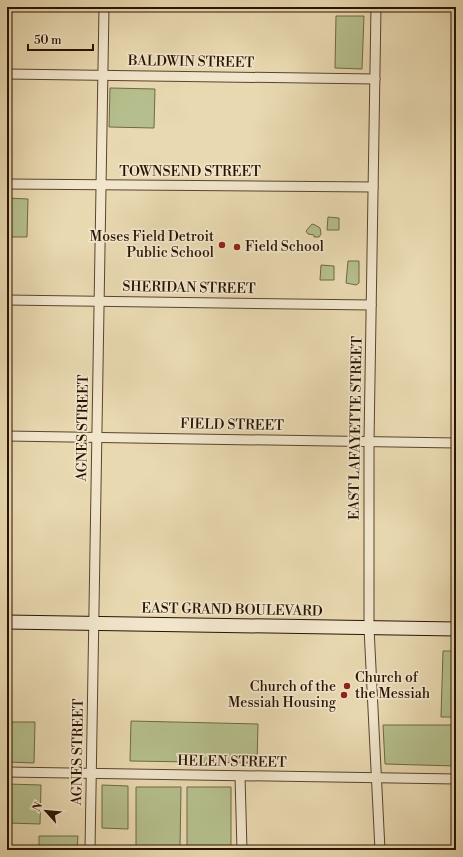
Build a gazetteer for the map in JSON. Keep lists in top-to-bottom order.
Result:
{
  "streets": {
    "main road": ["EAST GRAND BOULEVARD"],
    "street": [
      "BALDWIN STREET",
      "TOWNSEND STREET",
      "SHERIDAN STREET",
      "FIELD STREET",
      "AGNES STREET",
      "EAST LAFAYETTE STREET",
      "HELEN STREET"
    ]
  },
  "crossings": [
    ["BALDWIN STREET", "AGNES STREET"],
    ["BALDWIN STREET", "EAST LAFAYETTE STREET"],
    ["TOWNSEND STREET", "AGNES STREET"],
    ["TOWNSEND STREET", "EAST LAFAYETTE STREET"],
    ["SHERIDAN STREET", "AGNES STREET"],
    ["SHERIDAN STREET", "EAST LAFAYETTE STREET"],
    ["FIELD STREET", "AGNES STREET"],
    ["FIELD STREET", "EAST LAFAYETTE STREET"],
    ["AGNES STREET", "EAST GRAND BOULEVARD"],
    ["AGNES STREET", "HELEN STREET"],
    ["EAST LAFAYETTE STREET", "EAST GRAND BOULEVARD"],
    ["EAST LAFAYETTE STREET", "HELEN STREET"]
  ],
  "places": [
    "Moses Field Detroit Public School",
    "Field School",
    "Church of the Messiah",
    "Church of the Messiah Housing"
  ],
  "scale_bar": "50 m",
  "north": "top left"
}
